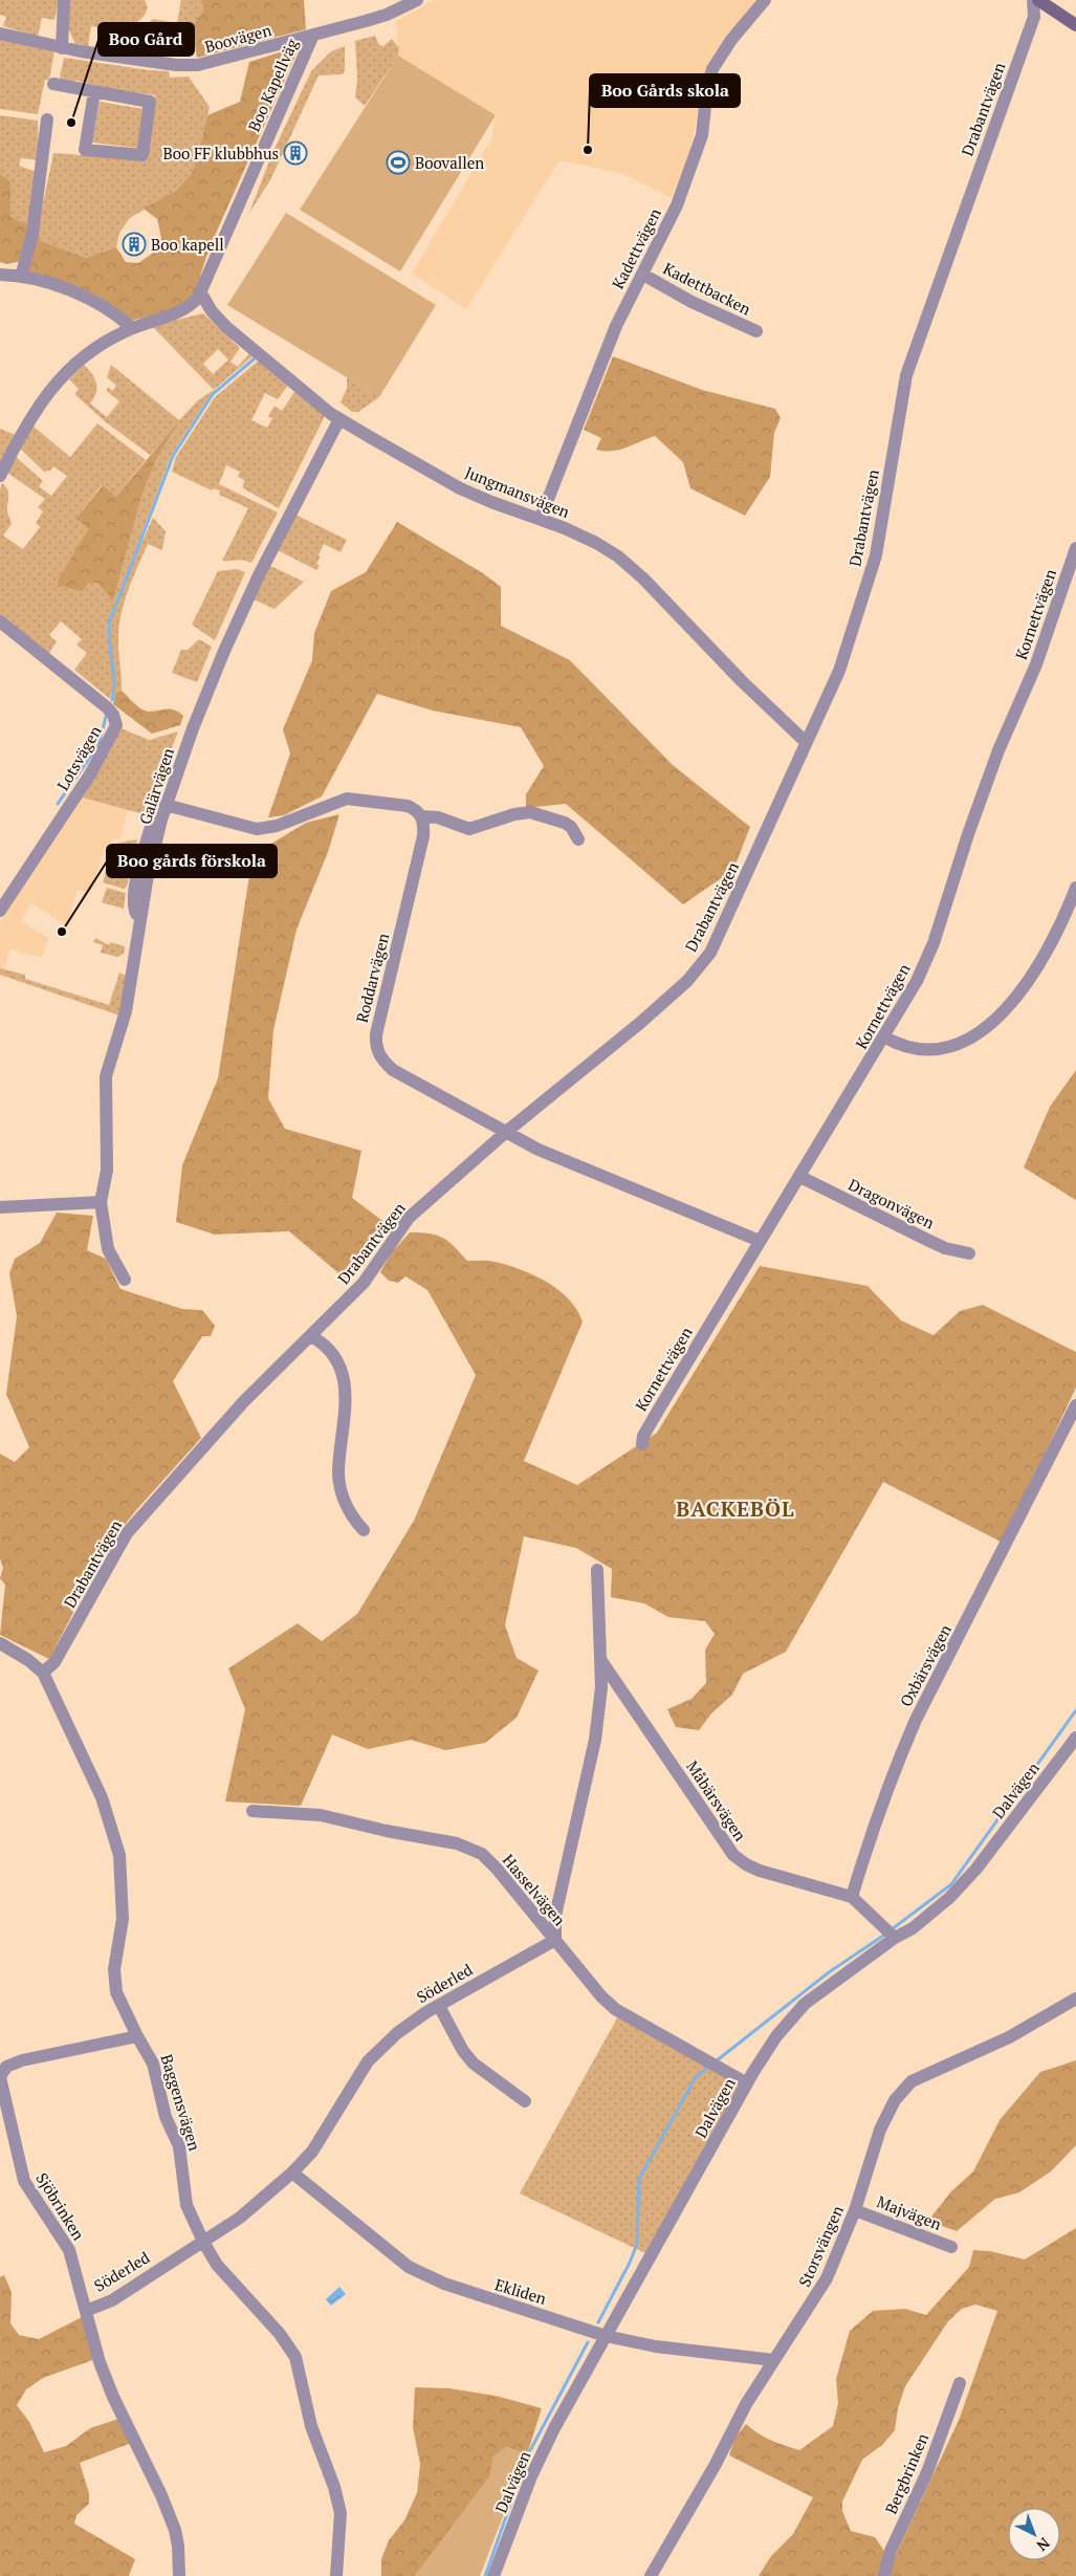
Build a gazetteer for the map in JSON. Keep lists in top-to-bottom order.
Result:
{
  "streets": {
    "street": [
      "Boovägen",
      "Boo Kapellväg",
      "Drabantvägen",
      "Kadettvägen",
      "Kadettbacken",
      "Jungmansvägen",
      "Kornettvägen",
      "Lotsvägen",
      "Galärvägen",
      "Roddarvägen",
      "Dragonvägen",
      "Oxbärsvägen",
      "Dalvägen",
      "Måbärsvägen",
      "Hasselvägen",
      "Söderled",
      "Baggensvägen",
      "Sjöbrinken",
      "Majvägen",
      "Storsvängen",
      "Ekliden",
      "Bergbrinken"
    ]
  },
  "crossings": [
    ["Boovägen", "Boo Kapellväg"],
    ["Boo Kapellväg", "Jungmansvägen"],
    ["Drabantvägen", "Jungmansvägen"],
    ["Drabantvägen", "Roddarvägen"],
    ["Drabantvägen", "Baggensvägen"],
    ["Kadettvägen", "Kadettbacken"],
    ["Kadettvägen", "Jungmansvägen"],
    ["Jungmansvägen", "Galärvägen"],
    ["Kornettvägen", "Roddarvägen"],
    ["Kornettvägen", "Dragonvägen"],
    ["Oxbärsvägen", "Måbärsvägen"],
    ["Dalvägen", "Hasselvägen"],
    ["Dalvägen", "Ekliden"],
    ["Hasselvägen", "Söderled"],
    ["Söderled", "Baggensvägen"],
    ["Söderled", "Sjöbrinken"],
    ["Söderled", "Ekliden"],
    ["Baggensvägen", "Sjöbrinken"],
    ["Majvägen", "Storsvängen"],
    ["Storsvängen", "Ekliden"]
  ],
  "districts": ["BACKEBÖL"],
  "places": {
    "other": ["Boo Gård", "Boo Gårds skola", "Boo gårds förskola"],
    "building": ["Boo FF klubbhus", "Boo kapell"],
    "sports": ["Boovallen"]
  },
  "north": "bottom right"
}
